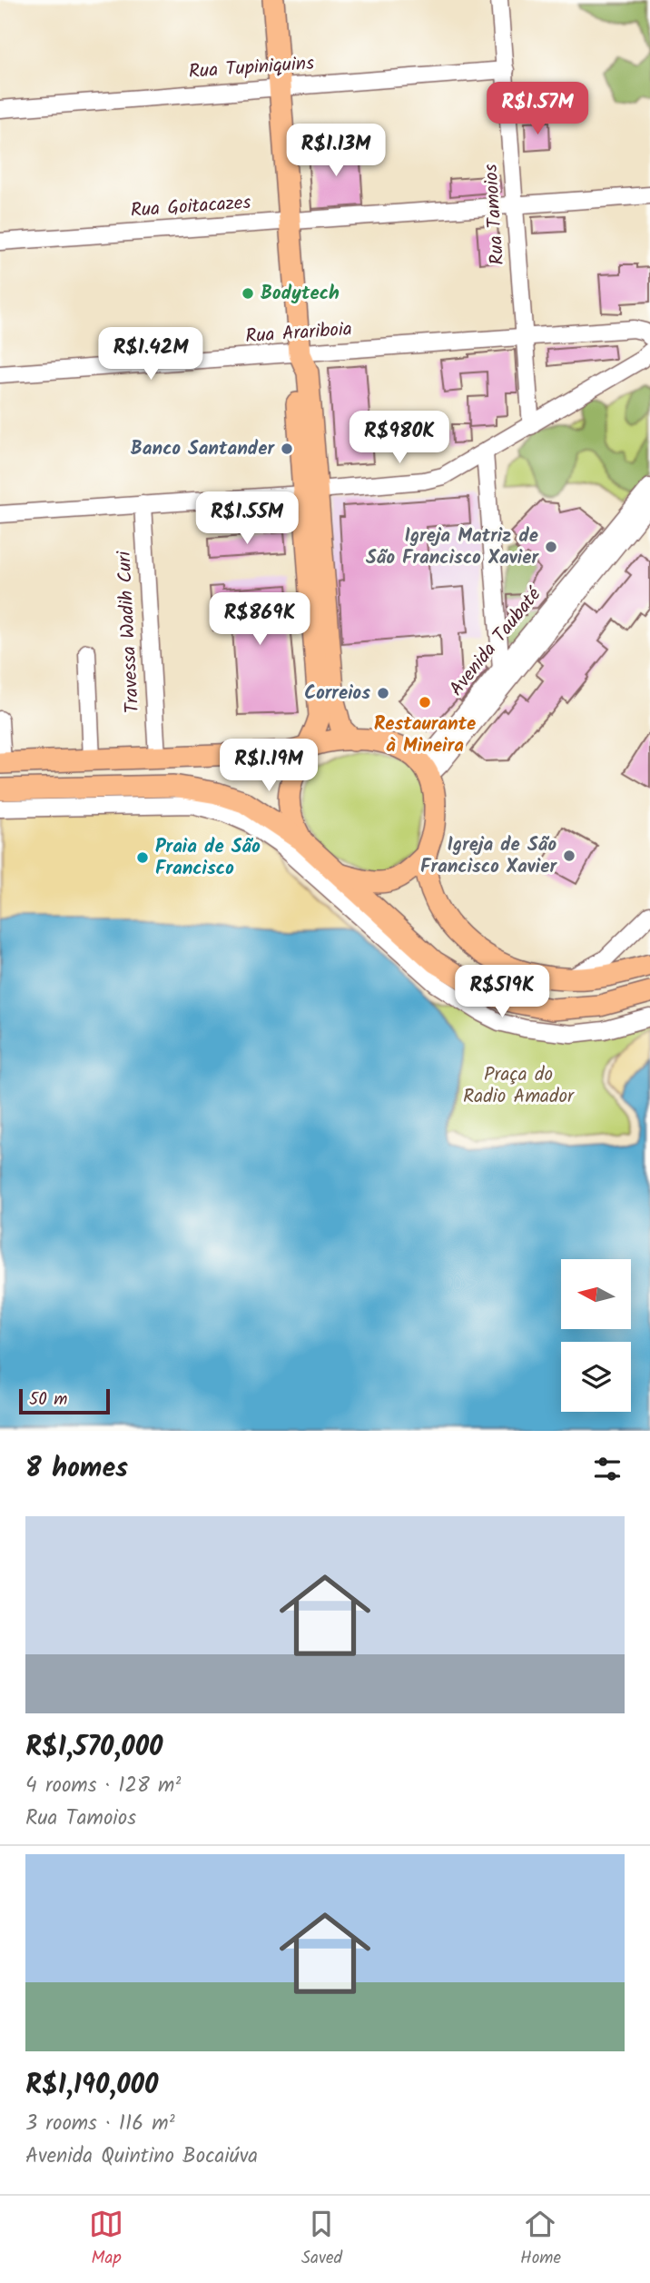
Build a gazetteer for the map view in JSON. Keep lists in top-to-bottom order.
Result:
{
  "streets": {
    "street": [
      "Rua Tupiniquins",
      "Rua Goitacazes",
      "Rua Tamoios",
      "Rua Arariboia",
      "Travessa Wadih Curi",
      "Avenida Taubaté"
    ]
  },
  "crossings": [
    ["Rua Tupiniquins", "Rua Tamoios"],
    ["Rua Goitacazes", "Rua Tamoios"],
    ["Rua Tamoios", "Rua Arariboia"]
  ],
  "parks": ["Praça do Radio Amador"],
  "places": [
    "Bodytech",
    "Banco Santander",
    "Igreja Matriz de São Francisco Xavier",
    "Correios",
    "Restaurante à Mineira",
    "Igreja de São Francisco Xavier",
    "Praia de São Francisco"
  ],
  "scale_bar": "50 m",
  "north": "left",
  "page": {
    "price": [
      "R$1.57M",
      "R$1.13M",
      "R$1.42M",
      "R$980K",
      "R$1.55M",
      "R$869K",
      "R$1.19M",
      "R$519K"
    ],
    "scale": "50 m",
    "heading": "8 homes",
    "list": [
      {
        "name": "R$1,570,000",
        "note": "4 rooms · 128 m² · Rua Tamoios"
      },
      {
        "name": "R$1,190,000",
        "note": "3 rooms · 116 m² · Avenida Quintino Bocaiúva"
      }
    ],
    "tabs": ["Map", "Saved", "Home"]
  }
}
